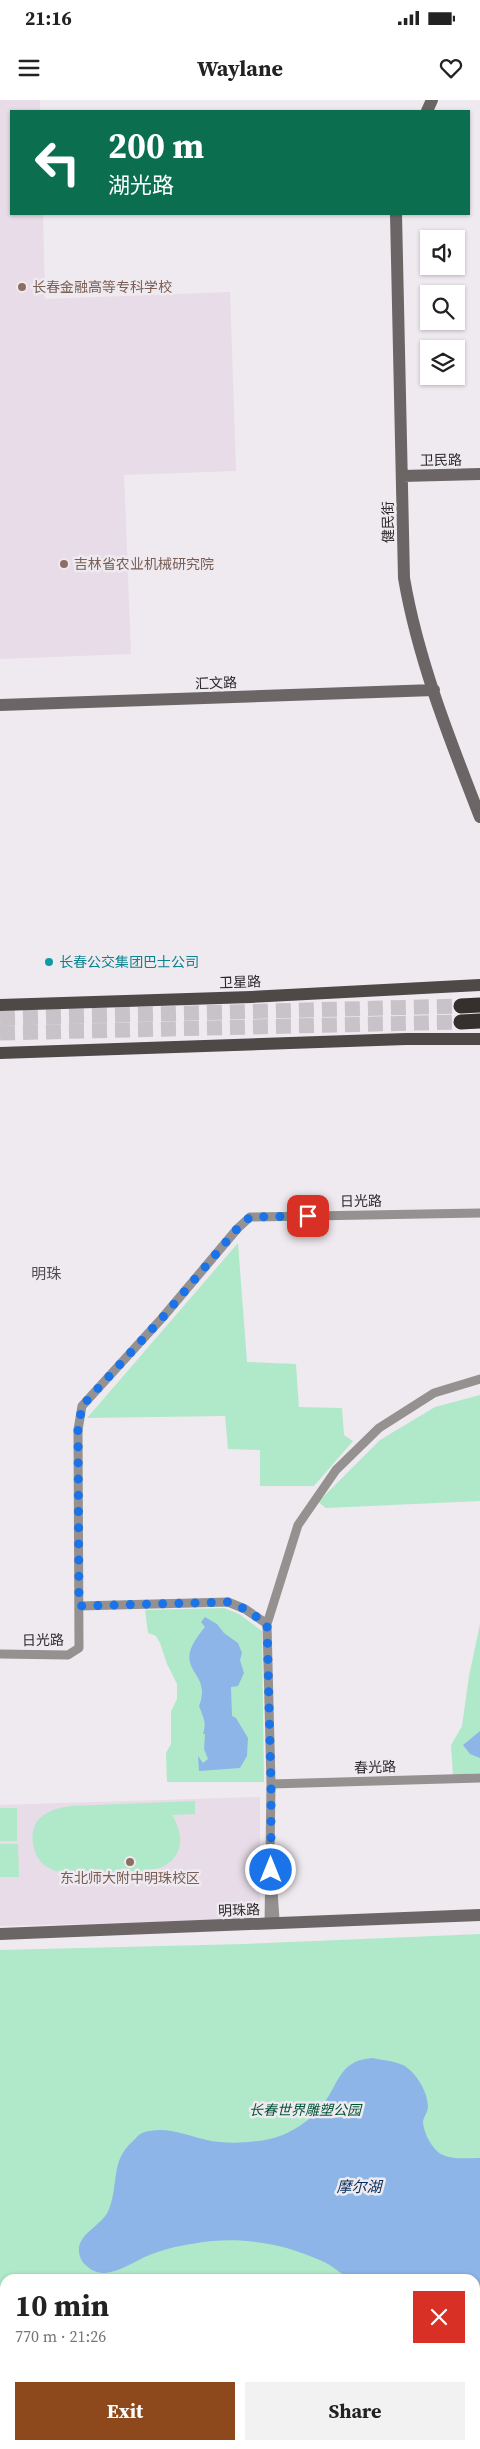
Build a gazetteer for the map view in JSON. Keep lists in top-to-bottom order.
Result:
{
  "streets": {
    "main road": ["卫星路"],
    "street": [
      "卫民路",
      "健民街",
      "汇文路",
      "日光路",
      "春光路",
      "明珠路"
    ]
  },
  "crossings": [
    ["卫民路", "健民街"],
    ["健民街", "汇文路"]
  ],
  "districts": ["明珠"],
  "water": ["摩尔湖"],
  "parks": ["长春世界雕塑公园"],
  "places": [
    "长春金融高等专科学校",
    "吉林省农业机械研究院",
    "长春公交集团巴士公司",
    "东北师大附中明珠校区"
  ],
  "page": {
    "status": "21:16",
    "header": "Waylane",
    "turn": ["200 m", "湖光路"],
    "heading": ["10 min", "770 m · 21:26"],
    "buttons": ["Exit", "Share"]
  }
}
